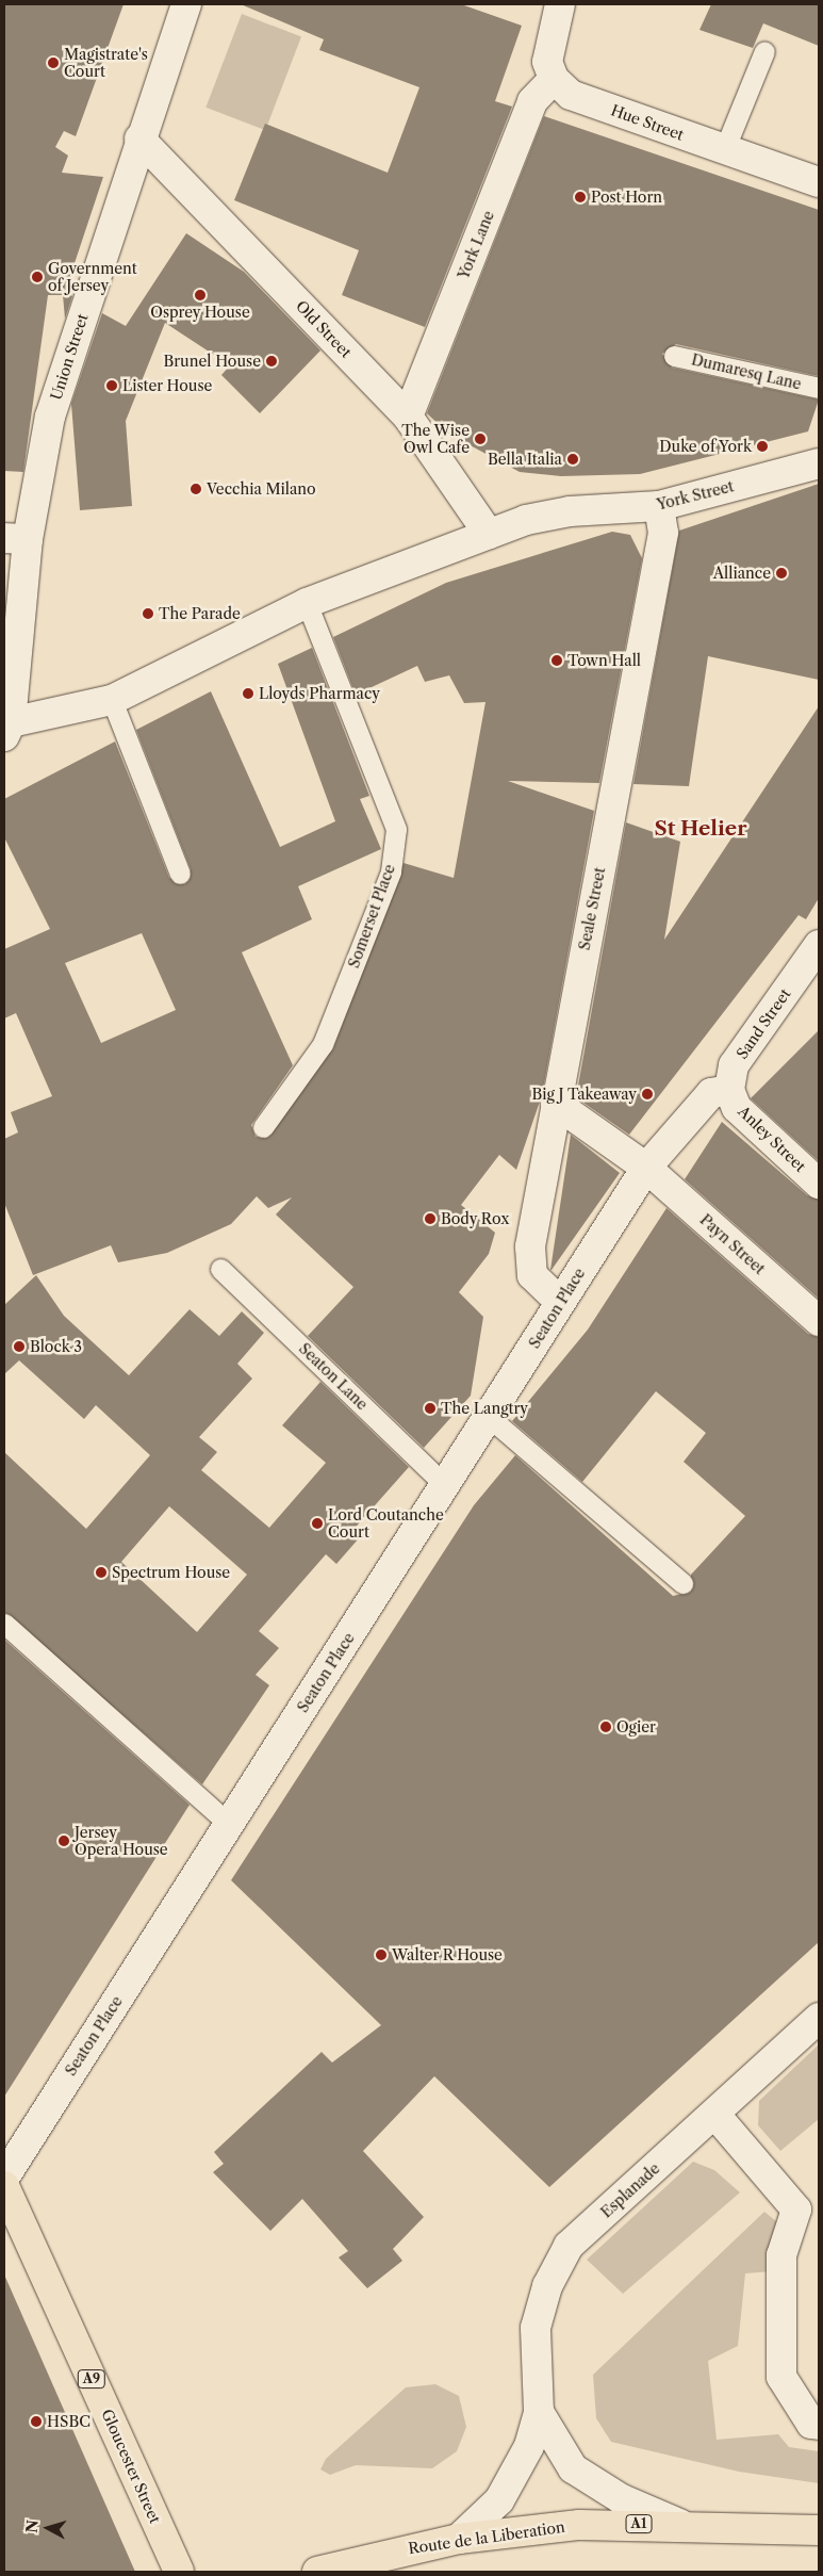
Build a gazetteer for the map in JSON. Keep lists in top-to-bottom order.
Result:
{
  "streets": {
    "main road": [
      "A9",
      "Gloucester Street",
      "A1",
      "Route de la Liberation"
    ],
    "street": [
      "Hue Street",
      "York Lane",
      "Old Street",
      "Union Street",
      "York Street",
      "Seale Street",
      "Sand Street",
      "Anley Street",
      "Payn Street",
      "Seaton Place",
      "Esplanade"
    ],
    "lane": ["Dumaresq Lane", "Somerset Place", "Seaton Lane"]
  },
  "crossings": [
    ["Hue Street", "York Lane"],
    ["York Lane", "Old Street"],
    ["Old Street", "Union Street"],
    ["Old Street", "York Street"],
    ["York Street", "Seale Street"],
    ["Seale Street", "Payn Street"],
    ["Seale Street", "Seaton Place"],
    ["Sand Street", "Anley Street"],
    ["Payn Street", "Seaton Place"],
    ["Seaton Place", "Seaton Lane"],
    ["Esplanade", "Route de la Liberation"]
  ],
  "districts": ["St Helier"],
  "places": [
    "Magistrate's Court",
    "Post Horn",
    "Government of Jersey",
    "Osprey House",
    "Brunel House",
    "Lister House",
    "The Wise Owl Cafe",
    "Duke of York",
    "Bella Italia",
    "Vecchia Milano",
    "Alliance",
    "The Parade",
    "Town Hall",
    "Lloyds Pharmacy",
    "Big J Takeaway",
    "Body Rox",
    "Block 3",
    "The Langtry",
    "Lord Coutanche Court",
    "Spectrum House",
    "Ogier",
    "Jersey Opera House",
    "Walter R House",
    "HSBC"
  ],
  "north": "left"
}
